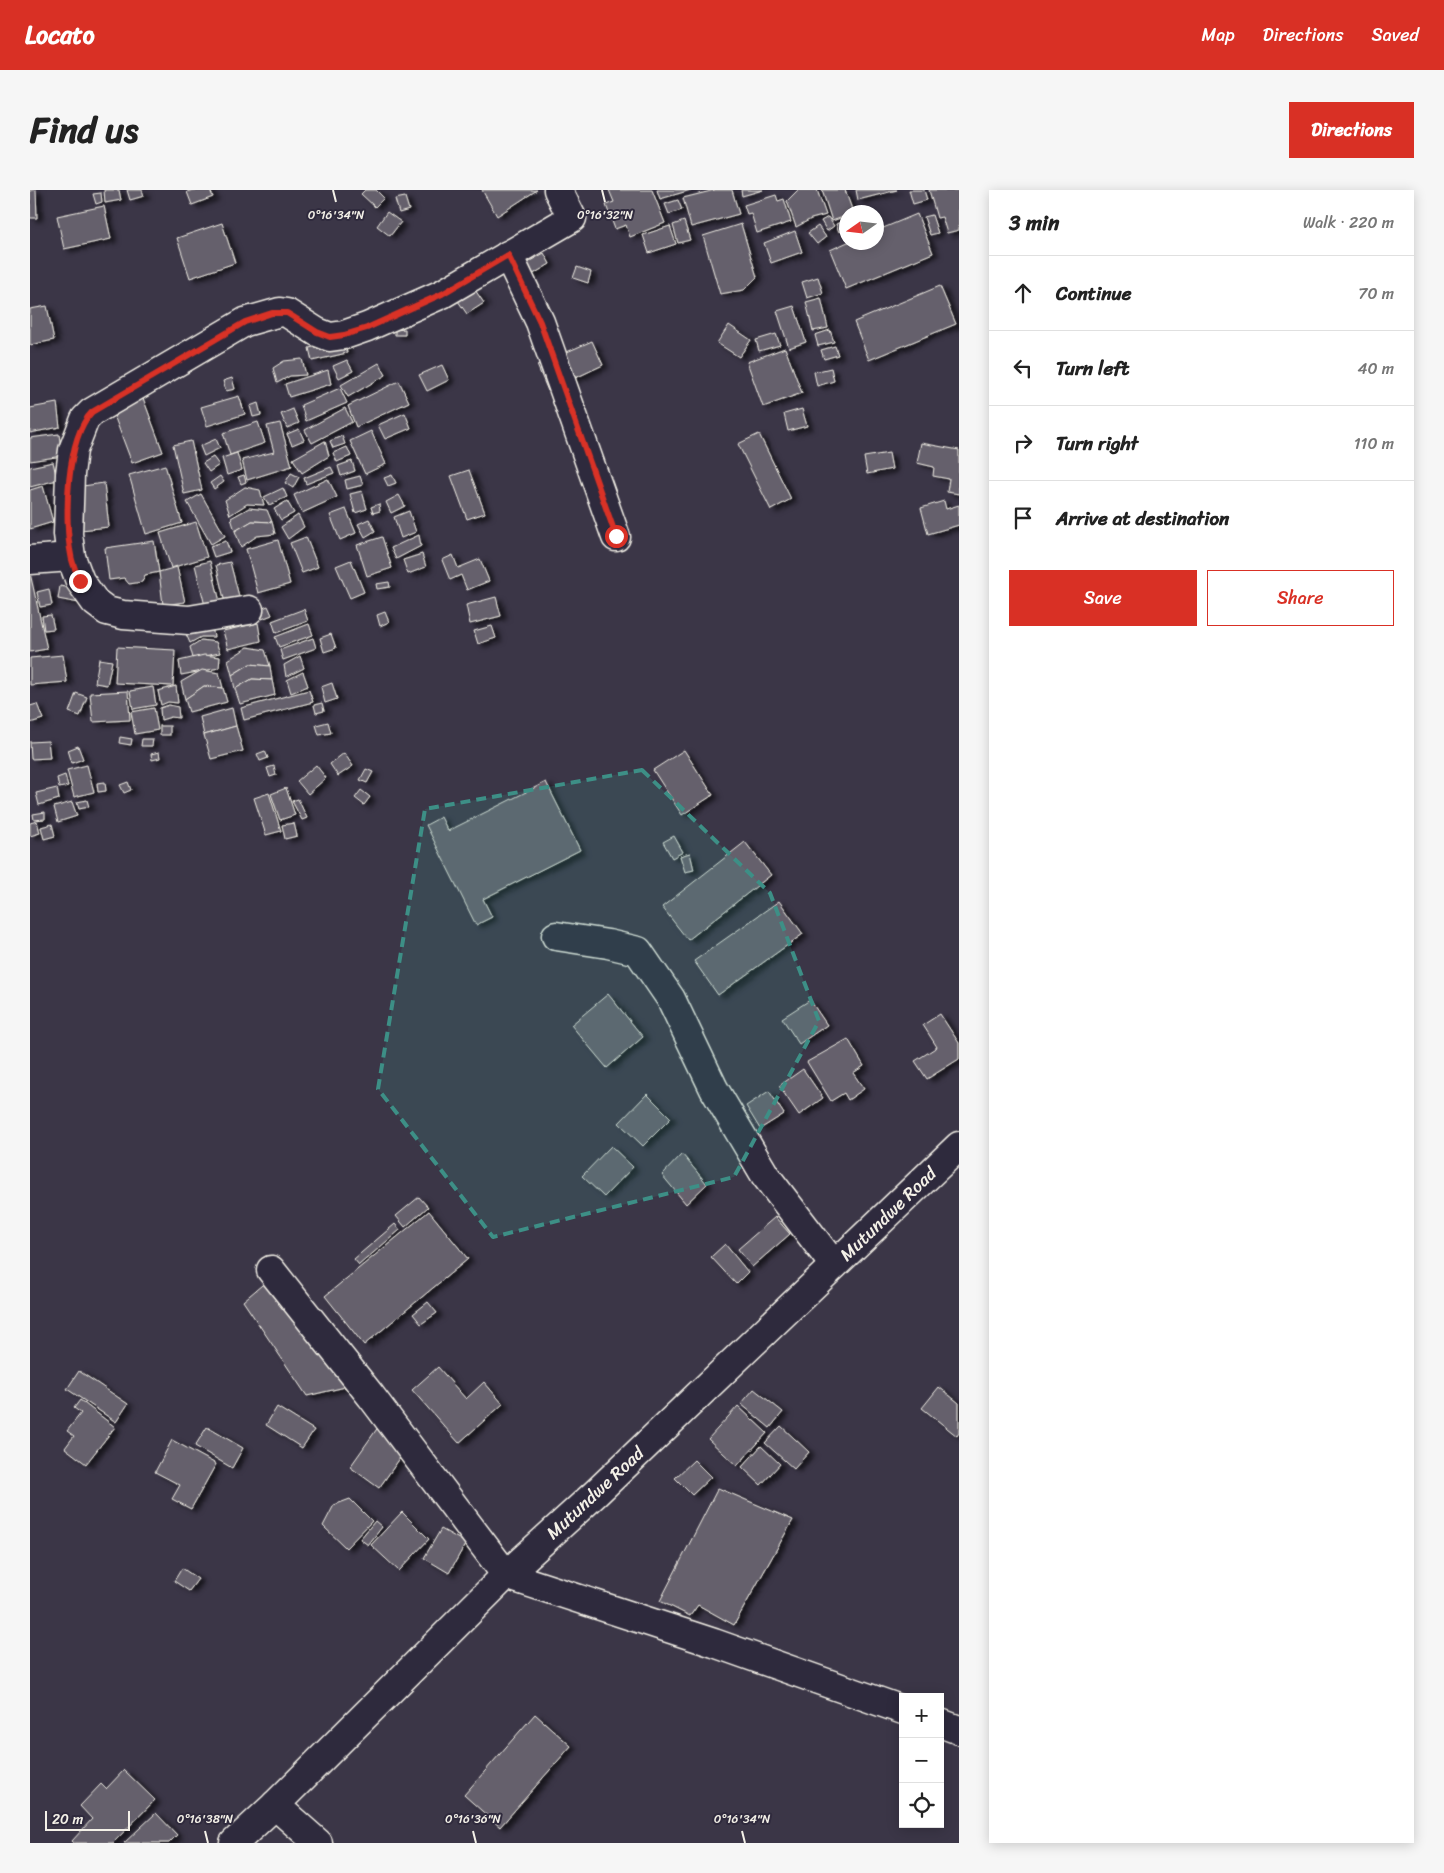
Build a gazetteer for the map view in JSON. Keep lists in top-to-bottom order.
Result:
{
  "streets": {
    "street": ["Mutundwe Road"]
  },
  "scale_bar": "20 m",
  "north": "left",
  "page": {
    "header": "Locato",
    "nav": ["Map", "Directions", "Saved"],
    "title": "Find us",
    "buttons": [
      "Directions",
      ["Save", "Share"]
    ],
    "heading": ["3 min", "Walk · 220 m"],
    "list": [
      ["Continue", "70 m"],
      ["Turn left", "40 m"],
      ["Turn right", "110 m"],
      "Arrive at destination"
    ],
    "map_buttons": ["+", "−"],
    "scale": "20 m"
  },
  "coordinates": [
    "0°16'34\"N",
    "0°16'32\"N",
    "0°16'38\"N",
    "0°16'36\"N"
  ]
}
